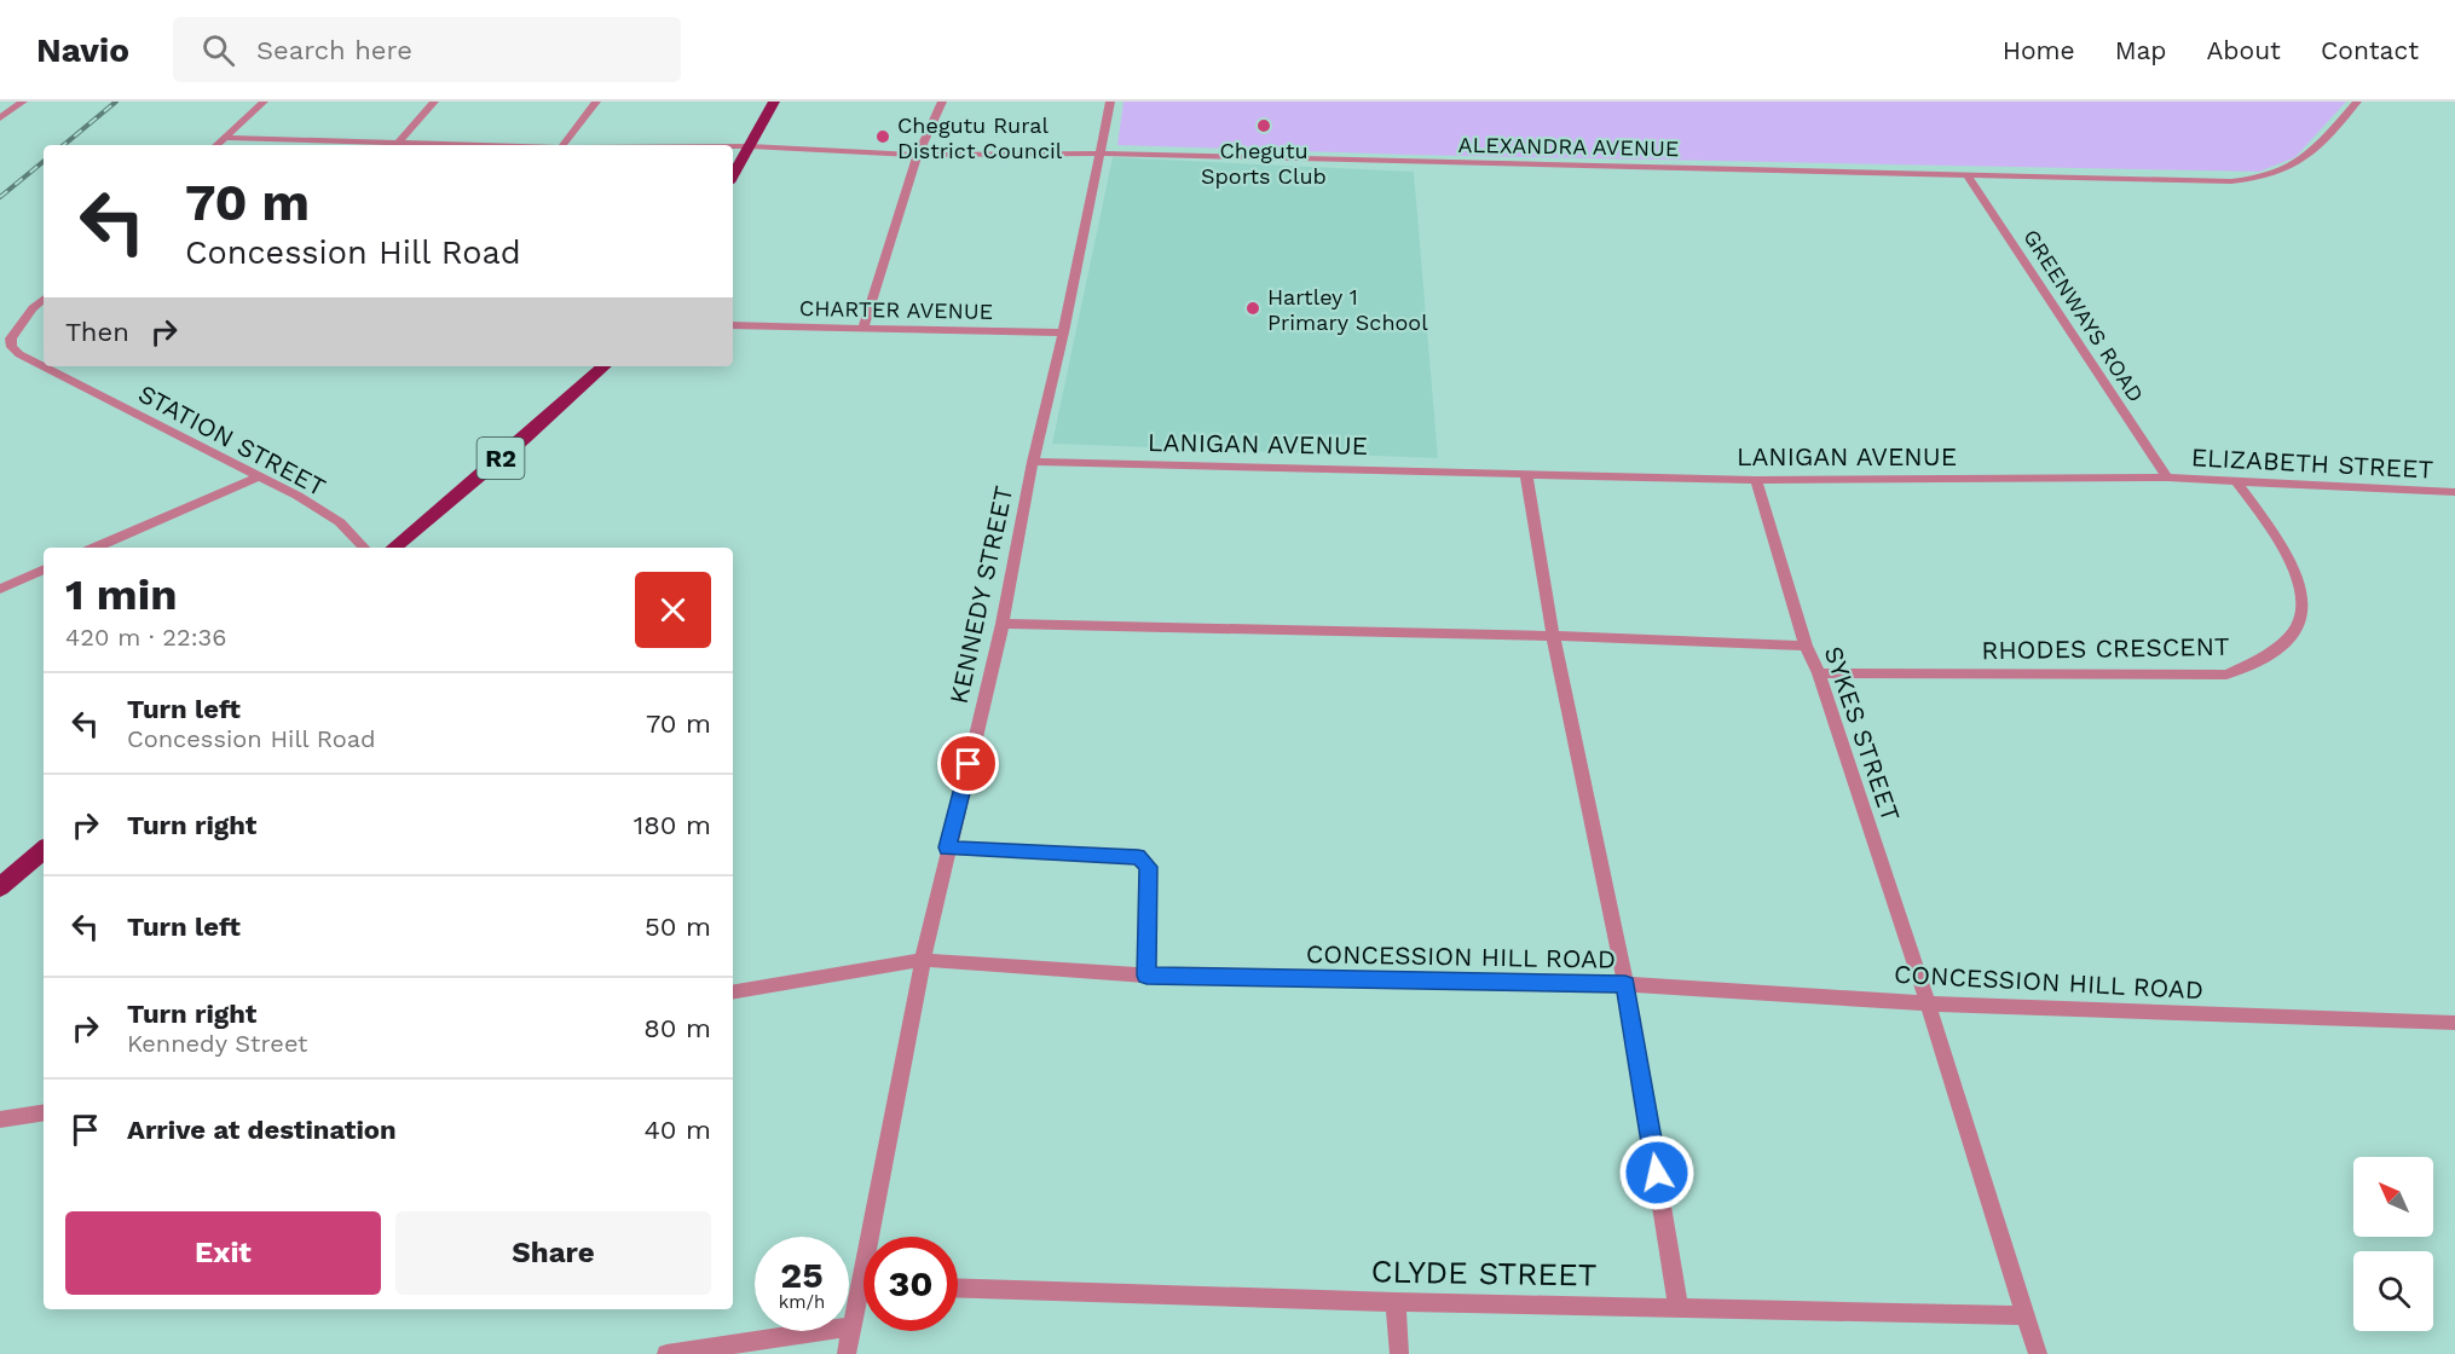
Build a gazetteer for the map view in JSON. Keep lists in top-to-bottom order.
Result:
{
  "streets": {
    "highway": ["R2"],
    "street": [
      "ALEXANDRA AVENUE",
      "CHARTER AVENUE",
      "GREENWAYS ROAD",
      "STATION STREET",
      "LANIGAN AVENUE",
      "ELIZABETH STREET",
      "KENNEDY STREET",
      "RHODES CRESCENT",
      "SYKES STREET",
      "CONCESSION HILL ROAD",
      "CLYDE STREET"
    ]
  },
  "crossings": [
    ["ALEXANDRA AVENUE", "GREENWAYS ROAD"],
    ["ALEXANDRA AVENUE", "KENNEDY STREET"],
    ["CHARTER AVENUE", "KENNEDY STREET"],
    ["GREENWAYS ROAD", "LANIGAN AVENUE"],
    ["GREENWAYS ROAD", "ELIZABETH STREET"],
    ["LANIGAN AVENUE", "ELIZABETH STREET"],
    ["LANIGAN AVENUE", "KENNEDY STREET"],
    ["LANIGAN AVENUE", "SYKES STREET"],
    ["ELIZABETH STREET", "RHODES CRESCENT"],
    ["KENNEDY STREET", "CONCESSION HILL ROAD"],
    ["RHODES CRESCENT", "SYKES STREET"],
    ["SYKES STREET", "CONCESSION HILL ROAD"],
    ["SYKES STREET", "CLYDE STREET"]
  ],
  "places": ["Chegutu Sports Club", "Chegutu Rural District Council", "Hartley 1 Primary School"],
  "north": "top left",
  "page": {
    "header": "Navio",
    "search": "Search here",
    "nav": [
      "Home",
      "Map",
      "About",
      "Contact"
    ],
    "turn": ["70 m", "Concession Hill Road"],
    "then": "Then",
    "heading": ["1 min", "420 m · 22:36"],
    "list": [
      {
        "name": "Turn left",
        "note": "Concession Hill Road",
        "value": "70 m"
      },
      {
        "name": "Turn right",
        "value": "180 m"
      },
      {
        "name": "Turn left",
        "value": "50 m"
      },
      {
        "name": "Turn right",
        "note": "Kennedy Street",
        "value": "80 m"
      },
      {
        "name": "Arrive at destination",
        "value": "40 m"
      }
    ],
    "buttons": ["Exit", "Share"],
    "speed": "25 km/h",
    "limit": "30"
  }
}
